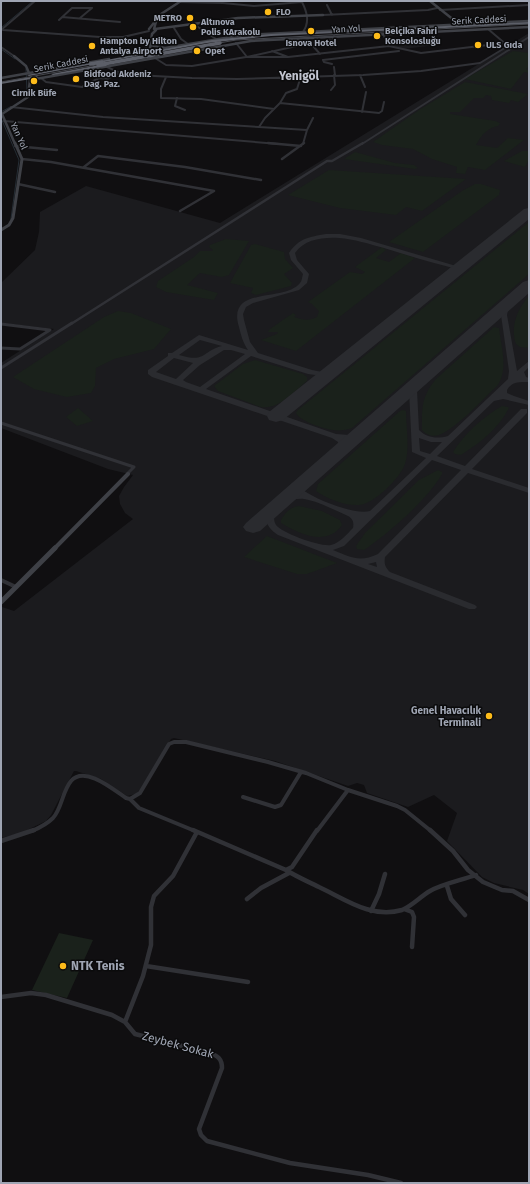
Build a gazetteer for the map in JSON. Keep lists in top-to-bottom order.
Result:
{
  "streets": {
    "highway": ["Serik Caddesi"],
    "street": ["Yan Yol", "Zeybek Sokak"]
  },
  "crossings": [
    ["Serik Caddesi", "Yan Yol"]
  ],
  "districts": ["Yenigöl"],
  "places": [
    "FLO",
    "METRO",
    "Altınova Polis KArakolu",
    "Isnova Hotel",
    "Belçika Fahri Konsolosluğu",
    "ULS Gıda",
    "Hampton by Hilton Antalya Airport",
    "Opet",
    "Bidfood Akdeniz Dag. Paz.",
    "Cirnik Büfe",
    "Genel Havacılık Terminali",
    "NTK Tenis"
  ]
}
